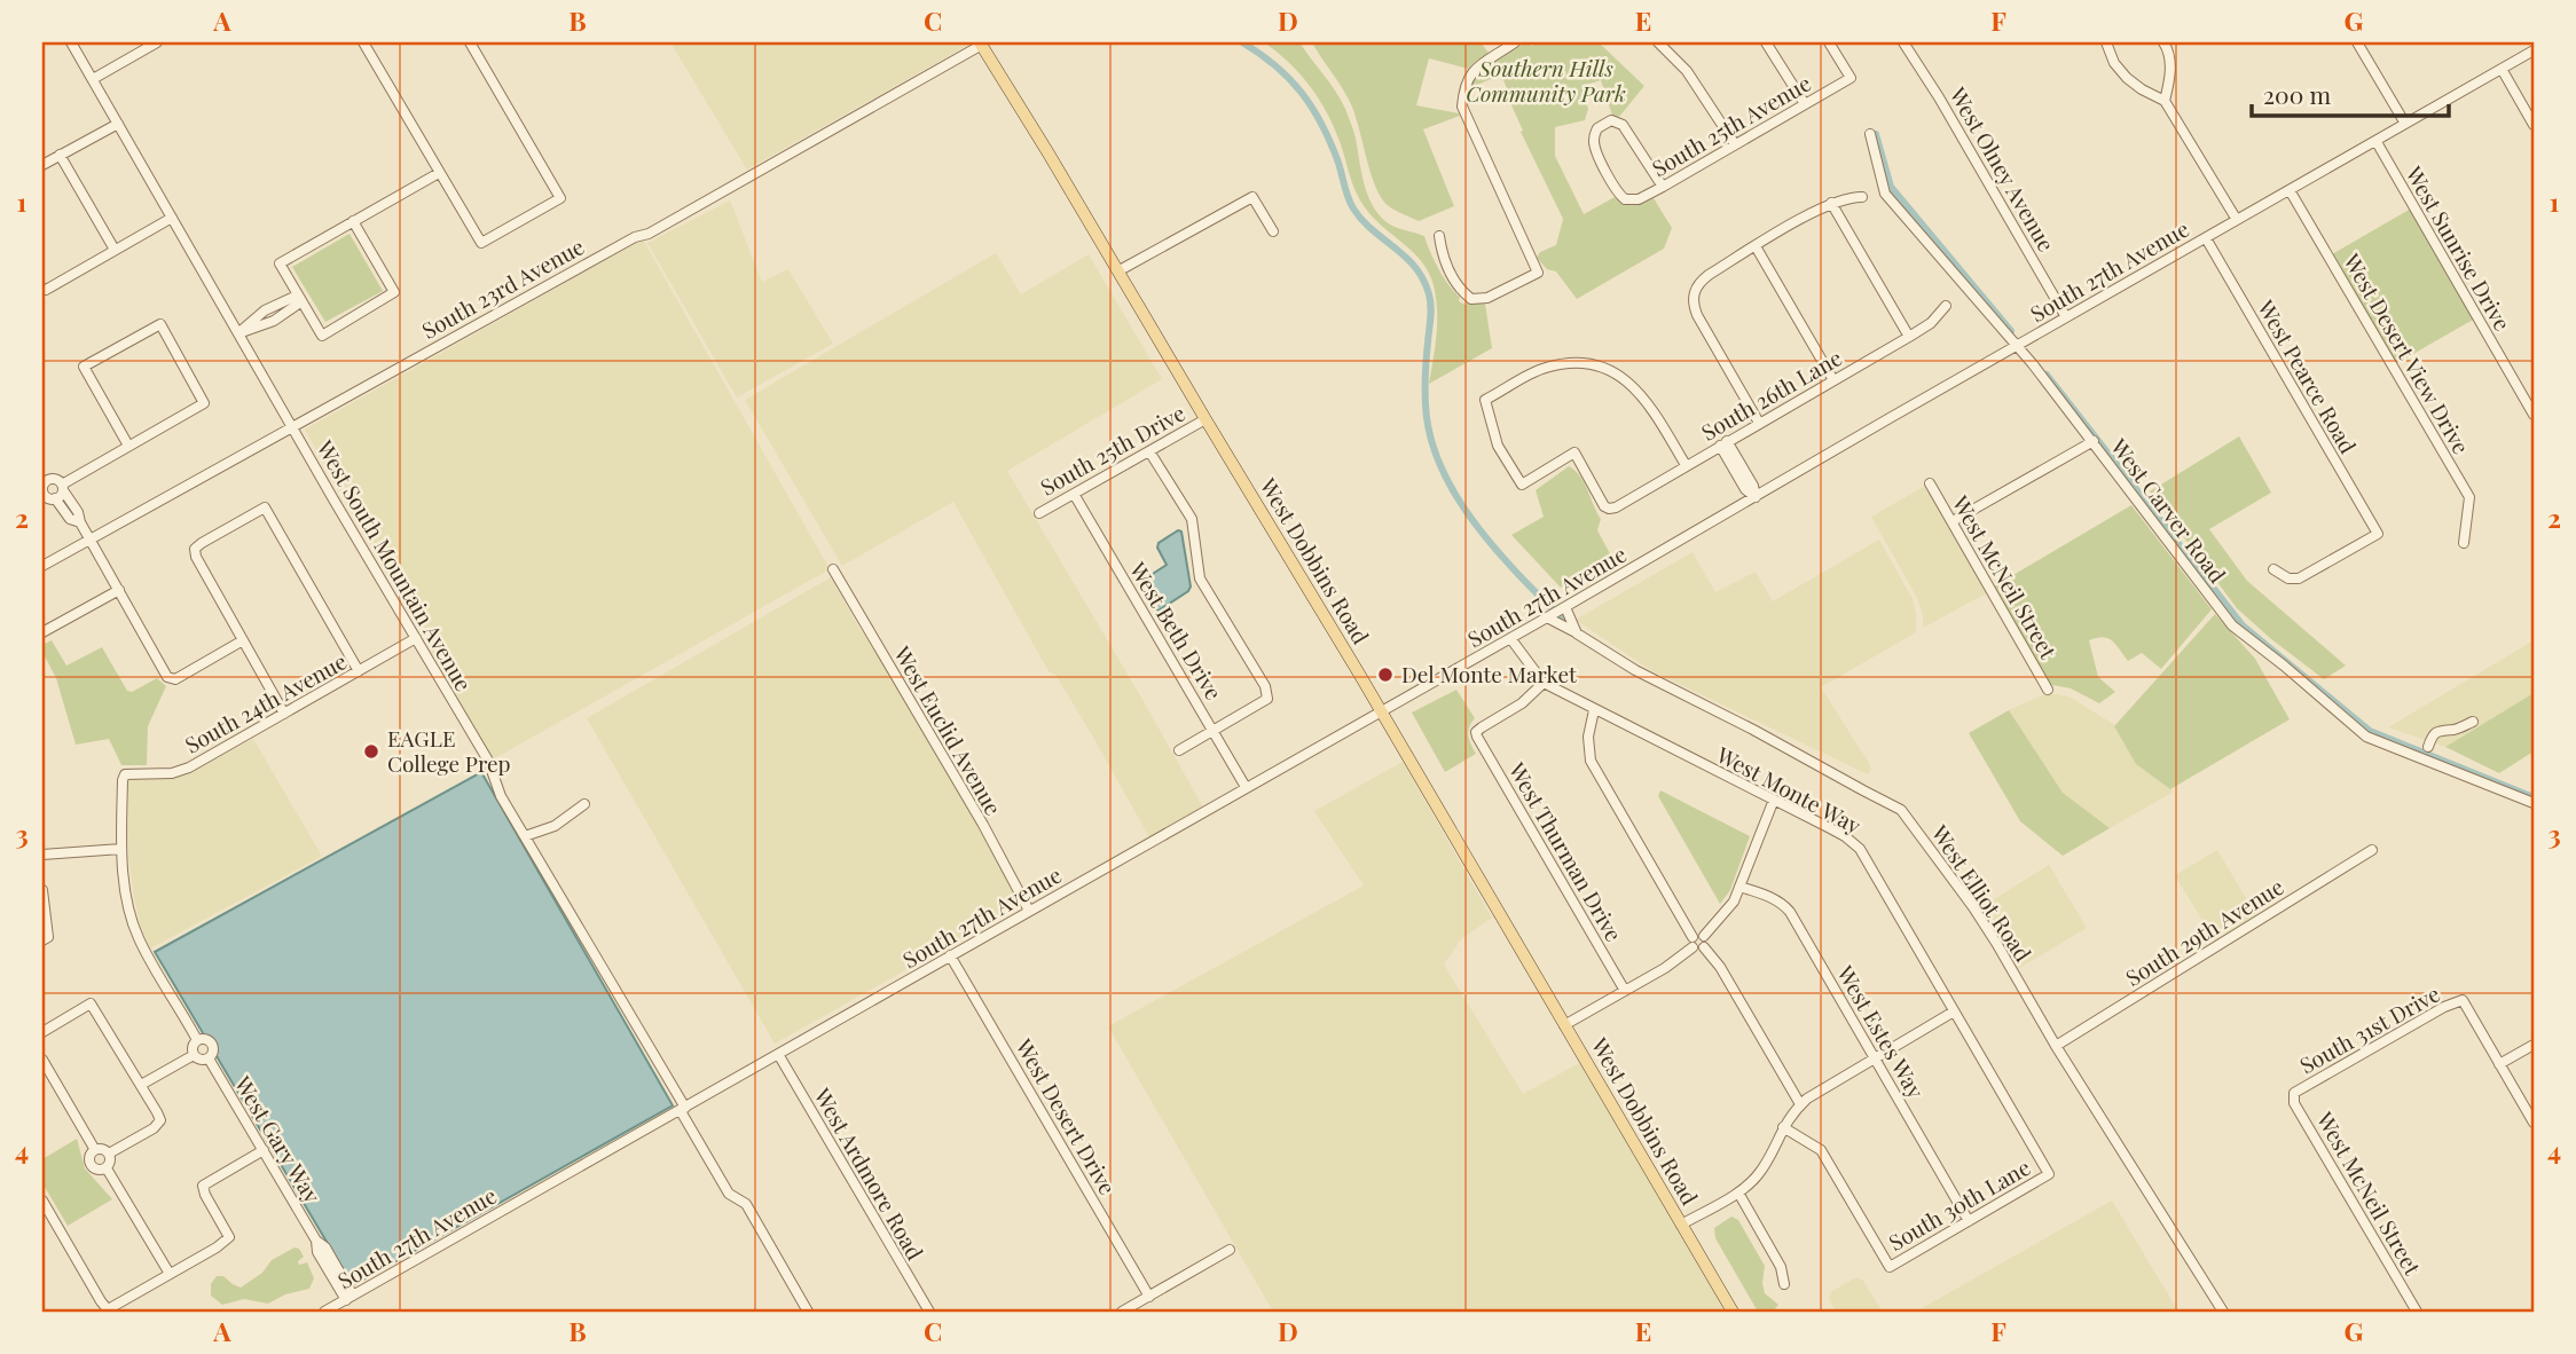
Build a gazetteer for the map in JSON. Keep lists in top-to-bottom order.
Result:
{
  "streets": {
    "main road": ["West Dobbins Road"],
    "street": [
      "South 25th Avenue",
      "West Olney Avenue",
      "West Sunrise Drive",
      "South 27th Avenue",
      "South 23rd Avenue",
      "West Desert View Drive",
      "West Pearce Road",
      "South 26th Lane",
      "South 25th Drive",
      "West Carver Road",
      "West South Mountain Avenue",
      "West McNeil Street",
      "West Beth Drive",
      "South 24th Avenue",
      "West Euclid Avenue",
      "West Monte Way",
      "West Thurman Drive",
      "West Elliot Road",
      "South 29th Avenue",
      "South 31st Drive",
      "West Estes Way",
      "West Desert Drive",
      "West Gary Way",
      "West Ardmore Road",
      "South 30th Lane"
    ]
  },
  "crossings": [
    ["West Olney Avenue", "South 27th Avenue"],
    ["West Sunrise Drive", "South 27th Avenue"],
    ["South 27th Avenue", "West Desert View Drive"],
    ["South 27th Avenue", "West Pearce Road"],
    ["South 27th Avenue", "West Carver Road"],
    ["South 27th Avenue", "West Dobbins Road"],
    ["South 27th Avenue", "West South Mountain Avenue"],
    ["South 27th Avenue", "West Beth Drive"],
    ["South 27th Avenue", "West Euclid Avenue"],
    ["South 27th Avenue", "West Monte Way"],
    ["South 27th Avenue", "West Elliot Road"],
    ["South 27th Avenue", "West Desert Drive"],
    ["South 27th Avenue", "West Gary Way"],
    ["South 27th Avenue", "West Ardmore Road"],
    ["South 23rd Avenue", "West Dobbins Road"],
    ["South 23rd Avenue", "West South Mountain Avenue"],
    ["South 25th Drive", "West Dobbins Road"],
    ["South 25th Drive", "West Beth Drive"],
    ["West South Mountain Avenue", "South 24th Avenue"],
    ["West McNeil Street", "South 31st Drive"],
    ["West Monte Way", "West Thurman Drive"],
    ["West Monte Way", "South 30th Lane"],
    ["West Elliot Road", "South 29th Avenue"],
    ["West Estes Way", "South 30th Lane"]
  ],
  "parks": ["Southern Hills Community Park"],
  "places": ["Del Monte Market", "EAGLE College Prep"],
  "scale_bar": "200 m",
  "grid": {
    "columns": [
      "A",
      "B",
      "C",
      "D",
      "E",
      "F",
      "G"
    ],
    "rows": [
      "1",
      "2",
      "3",
      "4"
    ]
  }
}
